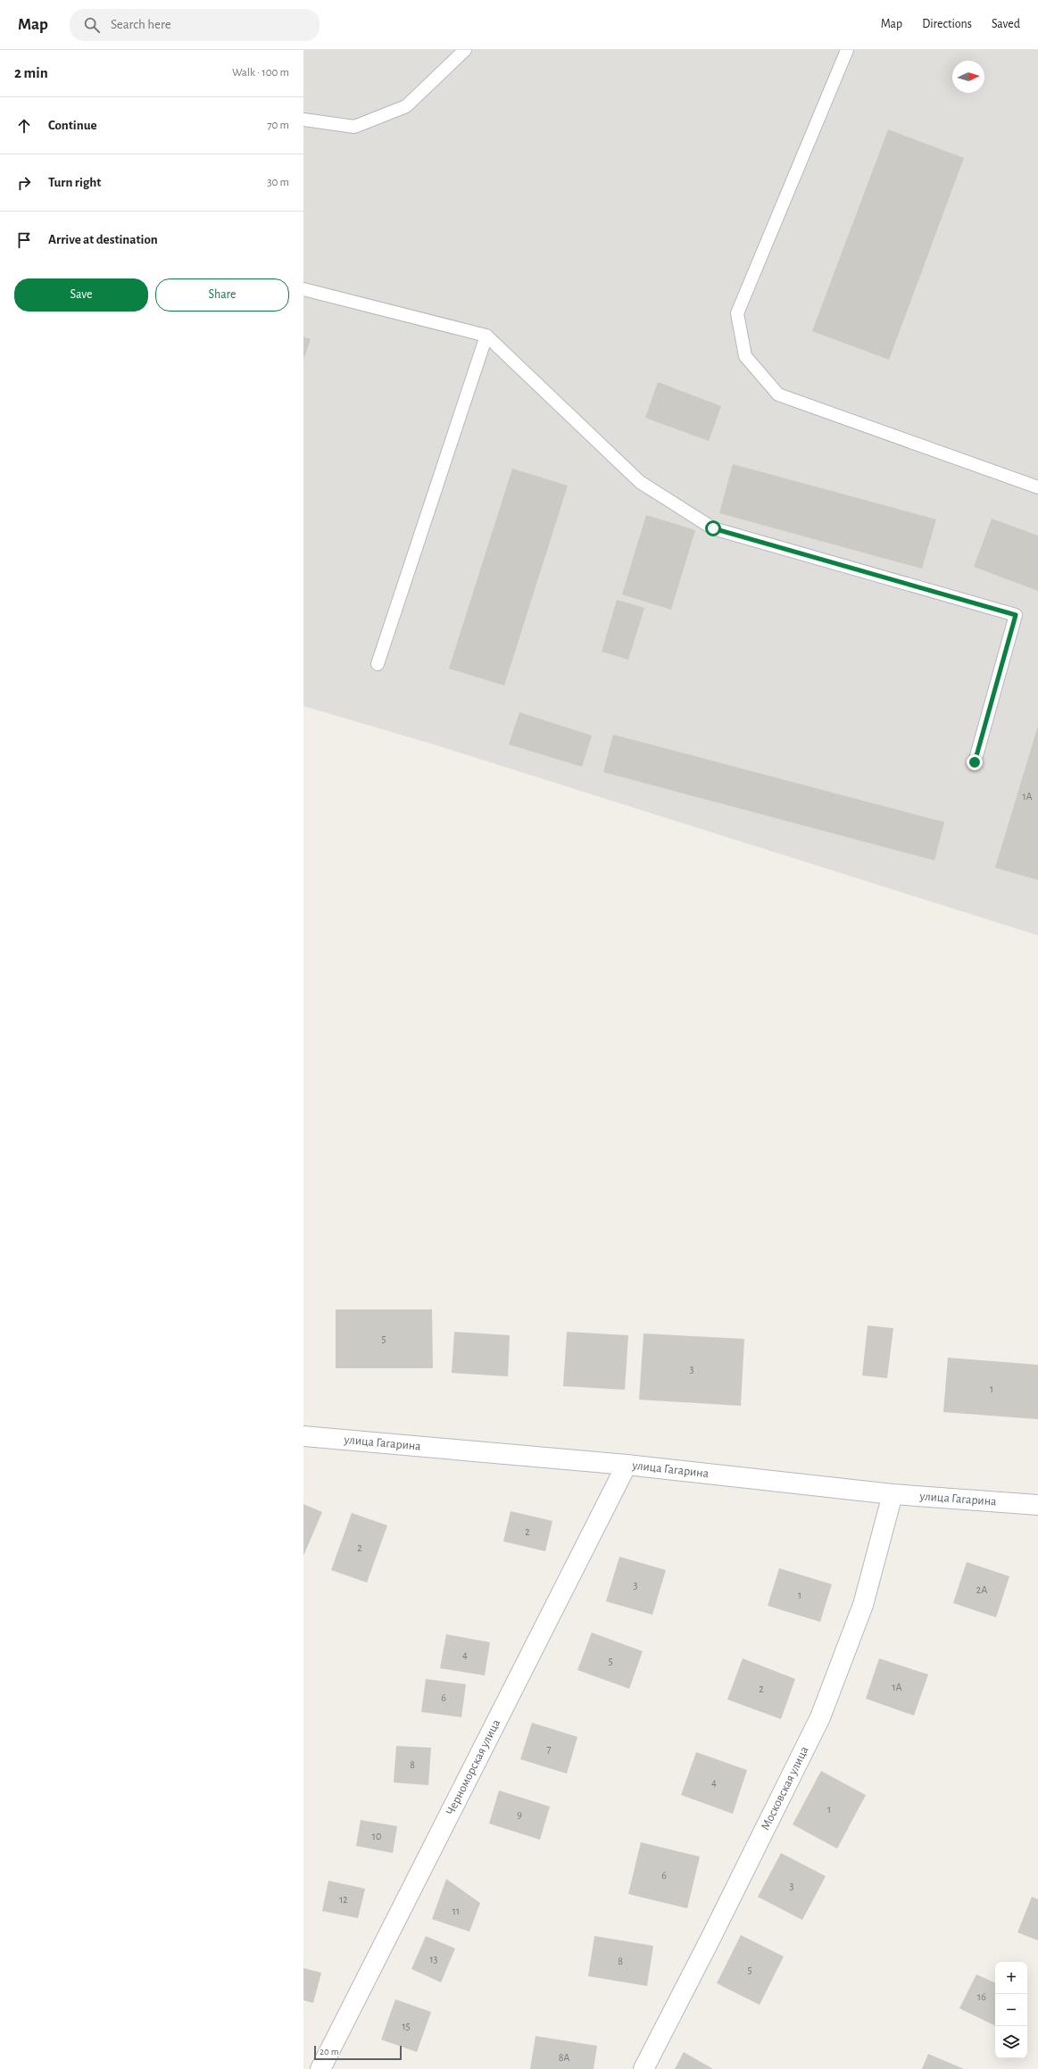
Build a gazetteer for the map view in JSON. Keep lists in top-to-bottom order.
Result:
{
  "streets": {
    "street": ["улица Гагарина", "Черноморская улица", "Московская улица"]
  },
  "crossings": [
    ["улица Гагарина", "Черноморская улица"],
    ["улица Гагарина", "Московская улица"]
  ],
  "house_numbers": [
    "1А",
    "5",
    "3",
    "1",
    "2",
    "2",
    "3",
    "2А",
    "1",
    "4",
    "5",
    "1А",
    "2",
    "6",
    "7",
    "8",
    "4",
    "1",
    "9",
    "10",
    "6",
    "3",
    "12",
    "11",
    "13",
    "8",
    "5",
    "16",
    "15",
    "8А"
  ],
  "scale_bar": "20 m",
  "north": "right",
  "page": {
    "header": "Map",
    "search": "Search here",
    "nav": ["Map", "Directions", "Saved"],
    "heading": ["2 min", "Walk · 100 m"],
    "list": [
      ["Continue", "70 m"],
      ["Turn right", "30 m"],
      "Arrive at destination"
    ],
    "buttons": ["Save", "Share"],
    "map_buttons": ["+", "−"],
    "scale": "20 m"
  }
}
